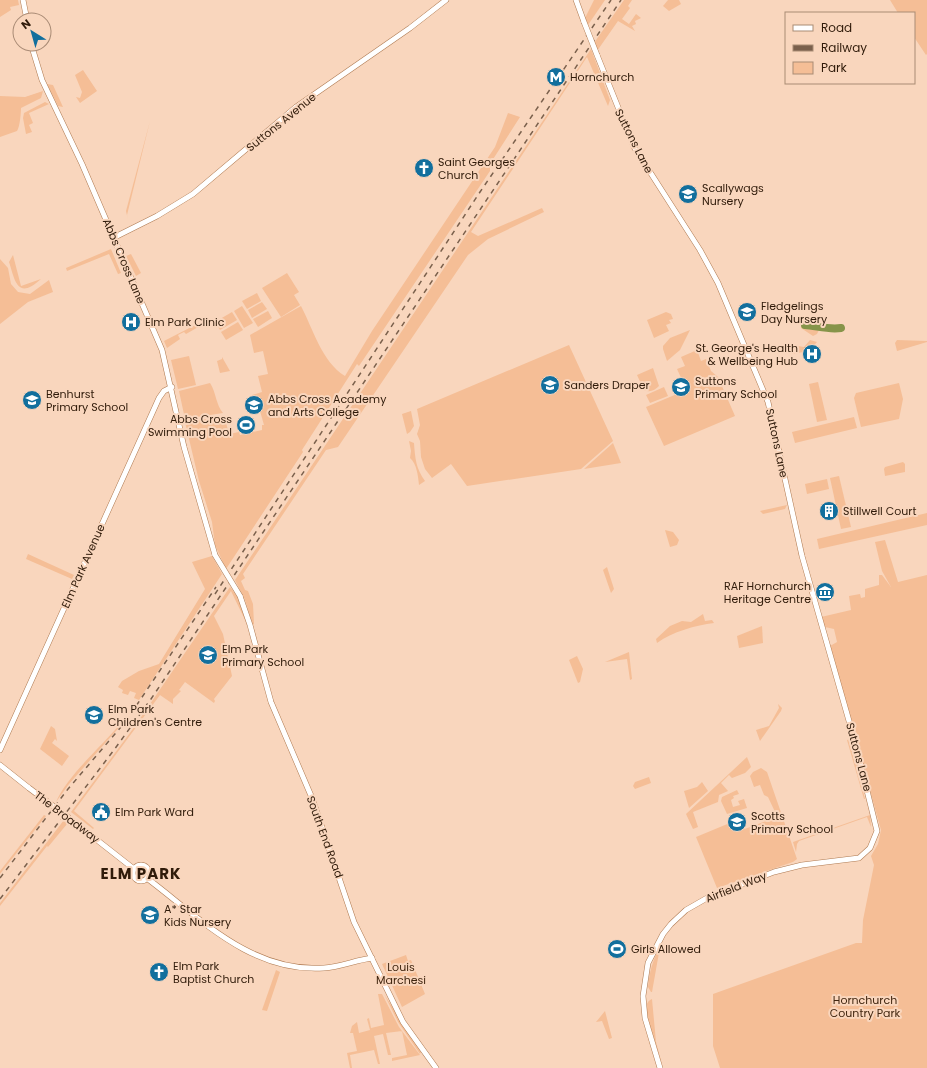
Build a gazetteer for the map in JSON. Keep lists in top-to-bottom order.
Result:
{
  "streets": {
    "street": [
      "Suttons Avenue",
      "Suttons Lane",
      "Abbs Cross Lane",
      "Elm Park Avenue",
      "The Broadway",
      "South End Road",
      "Airfield Way"
    ]
  },
  "crossings": [
    ["Suttons Avenue", "Abbs Cross Lane"],
    ["Suttons Lane", "Airfield Way"],
    ["Abbs Cross Lane", "Elm Park Avenue"],
    ["Abbs Cross Lane", "South End Road"]
  ],
  "districts": ["ELM PARK"],
  "parks": ["Louis Marchesi", "Hornchurch Country Park"],
  "places": {
    "metro station": ["Hornchurch"],
    "church": ["Saint Georges Church", "Elm Park Baptist Church"],
    "school or university": [
      "Scallywags Nursery",
      "Fledgelings Day Nursery",
      "Sanders Draper",
      "Suttons Primary School",
      "Benhurst Primary School",
      "Abbs Cross Academy and Arts College",
      "Elm Park Primary School",
      "Elm Park Children's Centre",
      "Scotts Primary School",
      "A* Star Kids Nursery"
    ],
    "hospital": ["Elm Park Clinic", "St. George's Health & Wellbeing Hub"],
    "sports": ["Abbs Cross Swimming Pool", "Girls Allowed"],
    "building": ["Stillwell Court"],
    "museum": ["RAF Hornchurch Heritage Centre"],
    "public building": ["Elm Park Ward"]
  },
  "legend": ["Road", "Railway", "Park"],
  "north": "top left"
}
